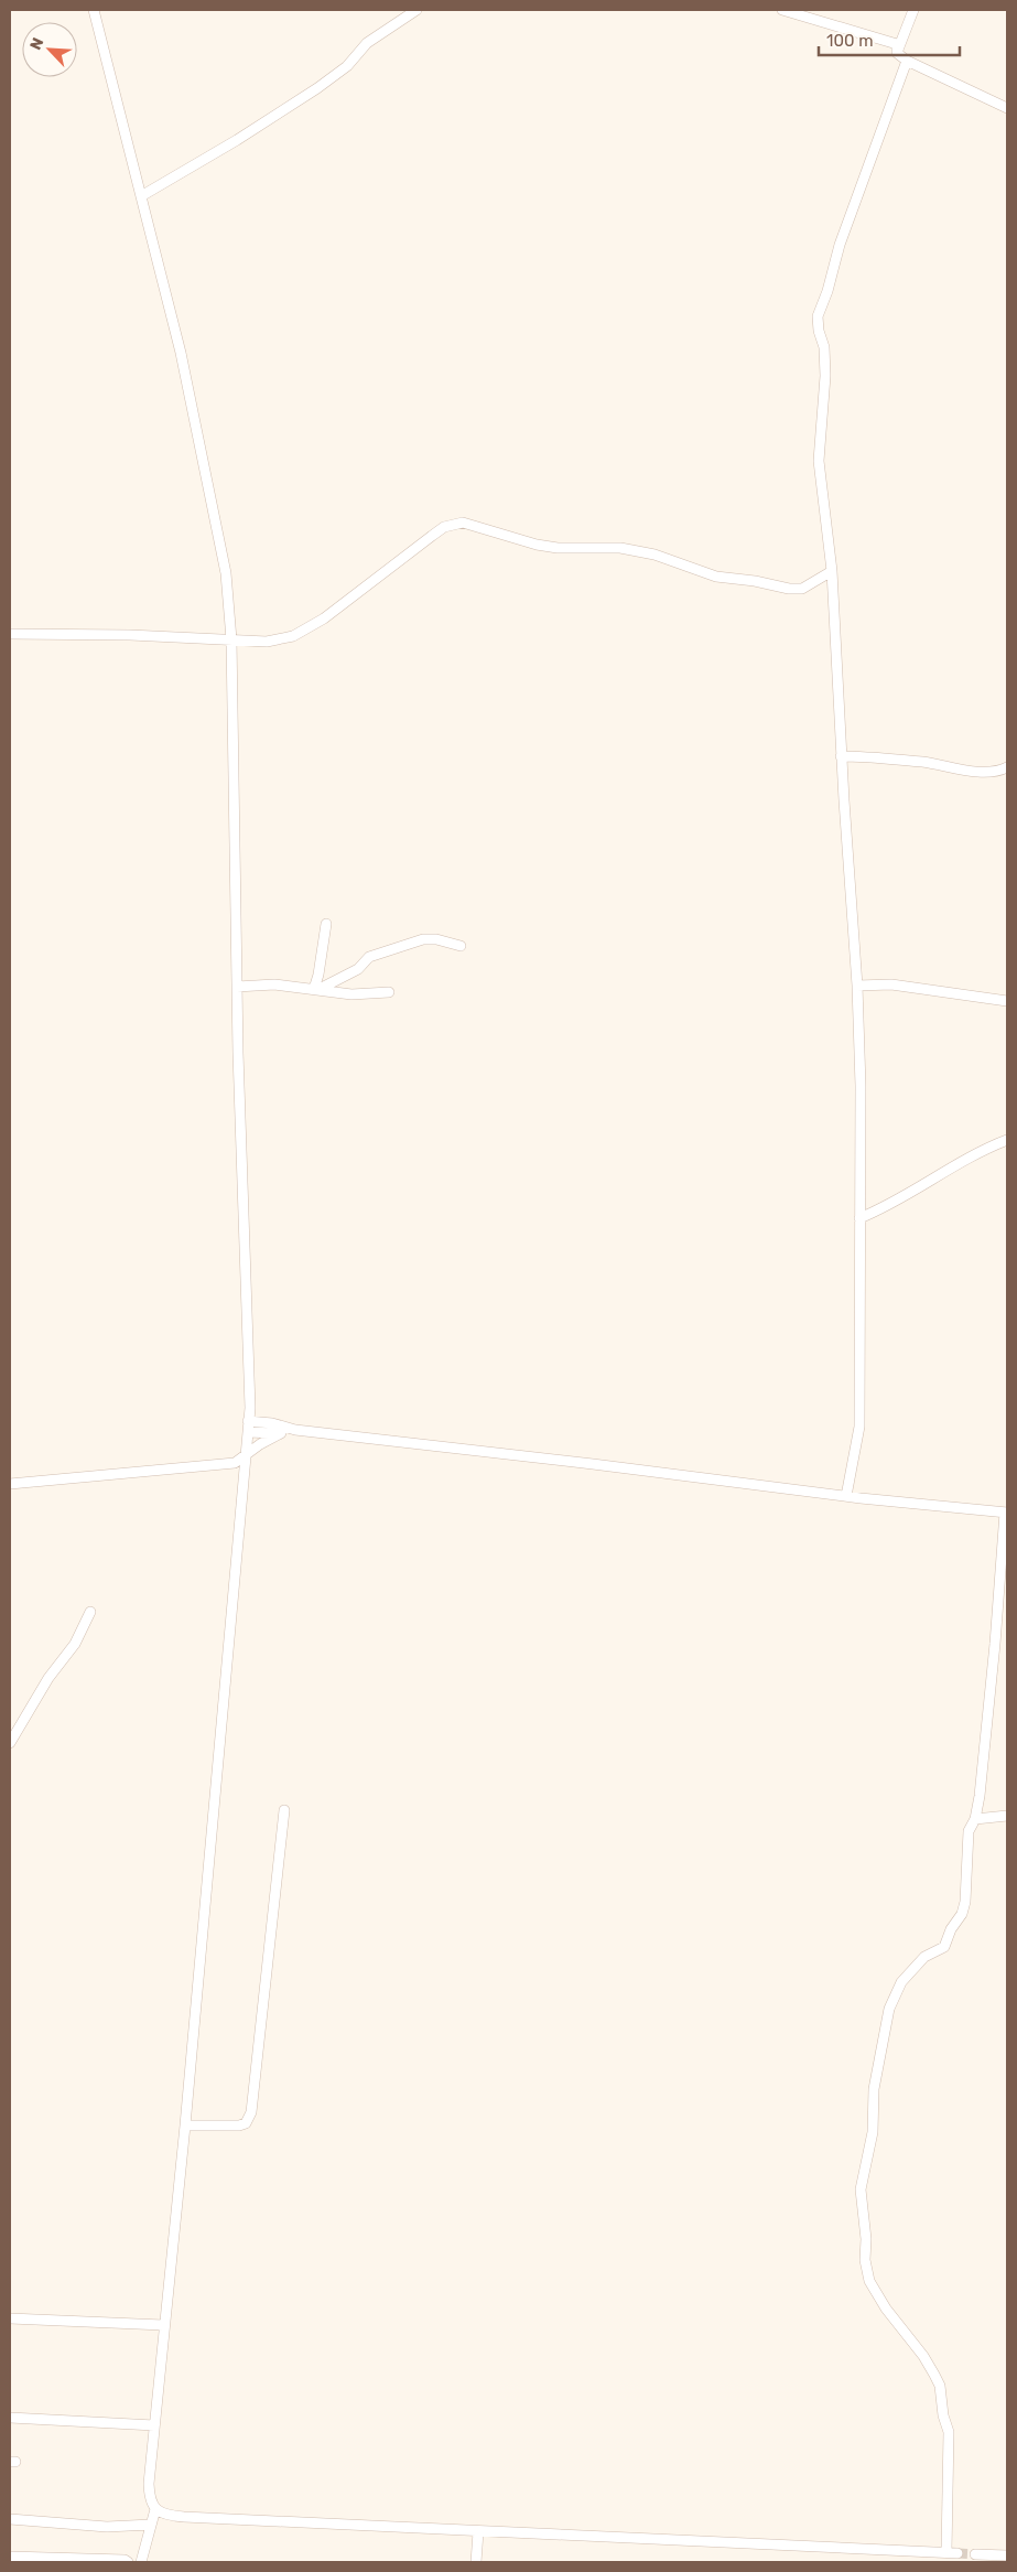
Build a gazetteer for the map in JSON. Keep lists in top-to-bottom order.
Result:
{
  "scale_bar": "100 m",
  "north": "top left"
}
